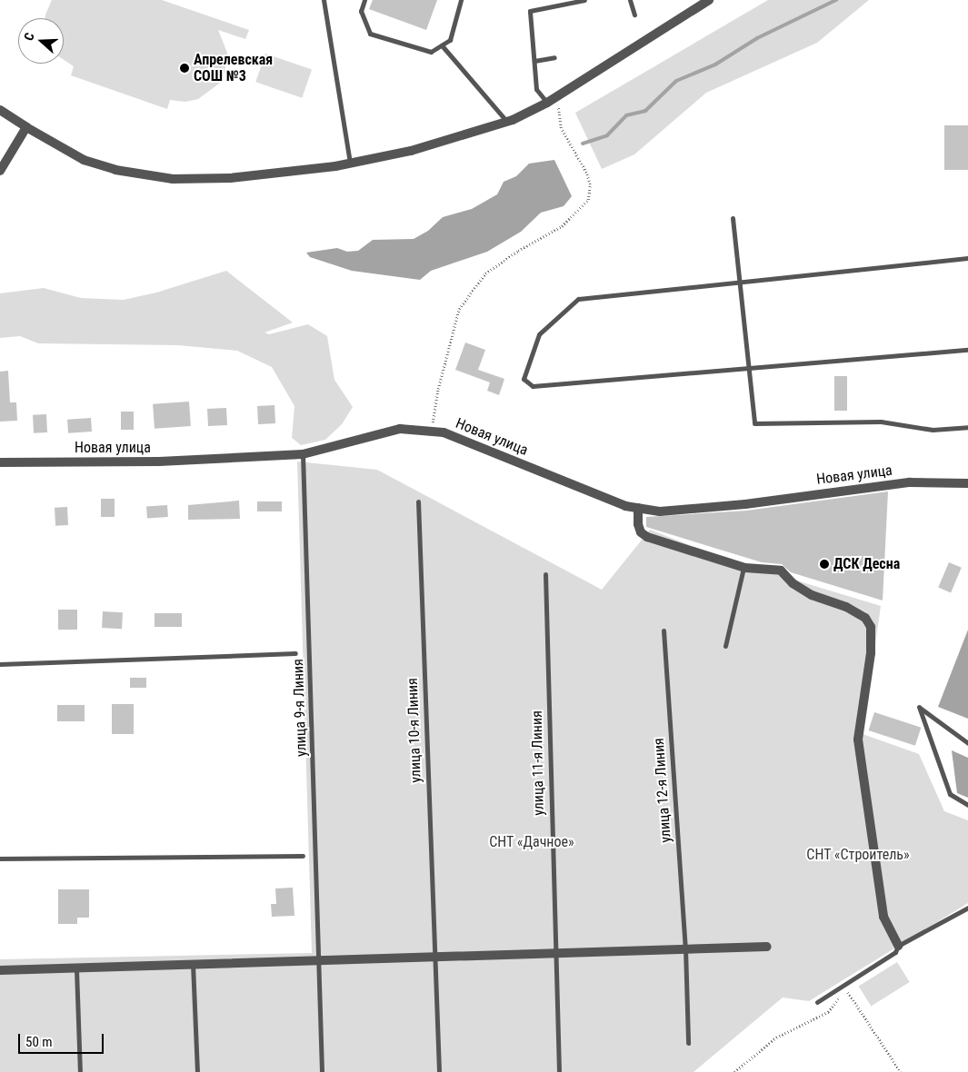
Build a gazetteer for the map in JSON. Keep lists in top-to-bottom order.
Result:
{
  "streets": {
    "street": ["Новая улица"],
    "lane": [
      "улица 9-я Линия",
      "улица 10-я Линия",
      "улица 11-я Линия",
      "улица 12-я Линия"
    ]
  },
  "crossings": [
    ["Новая улица", "улица 9-я Линия"]
  ],
  "parks": ["СНТ «Дачное»", "СНТ «Строитель»"],
  "places": ["Апрелевская СОШ №3", "ДСК Десна"],
  "scale_bar": "50 m",
  "north": "left"
}
